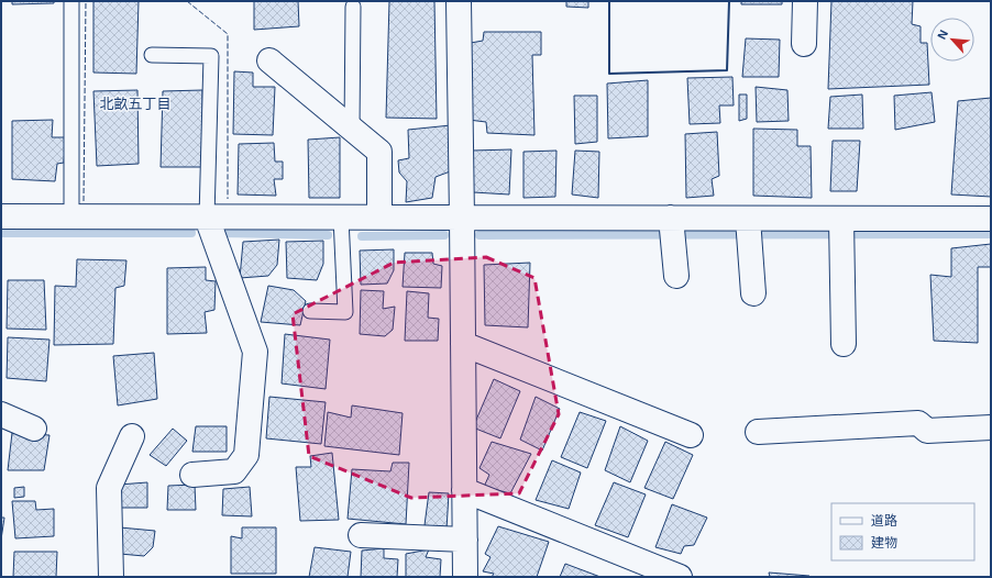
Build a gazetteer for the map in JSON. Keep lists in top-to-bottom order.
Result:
{
  "districts": ["北畝五丁目"],
  "legend": ["道路", "建物"],
  "north": "top left"
}
